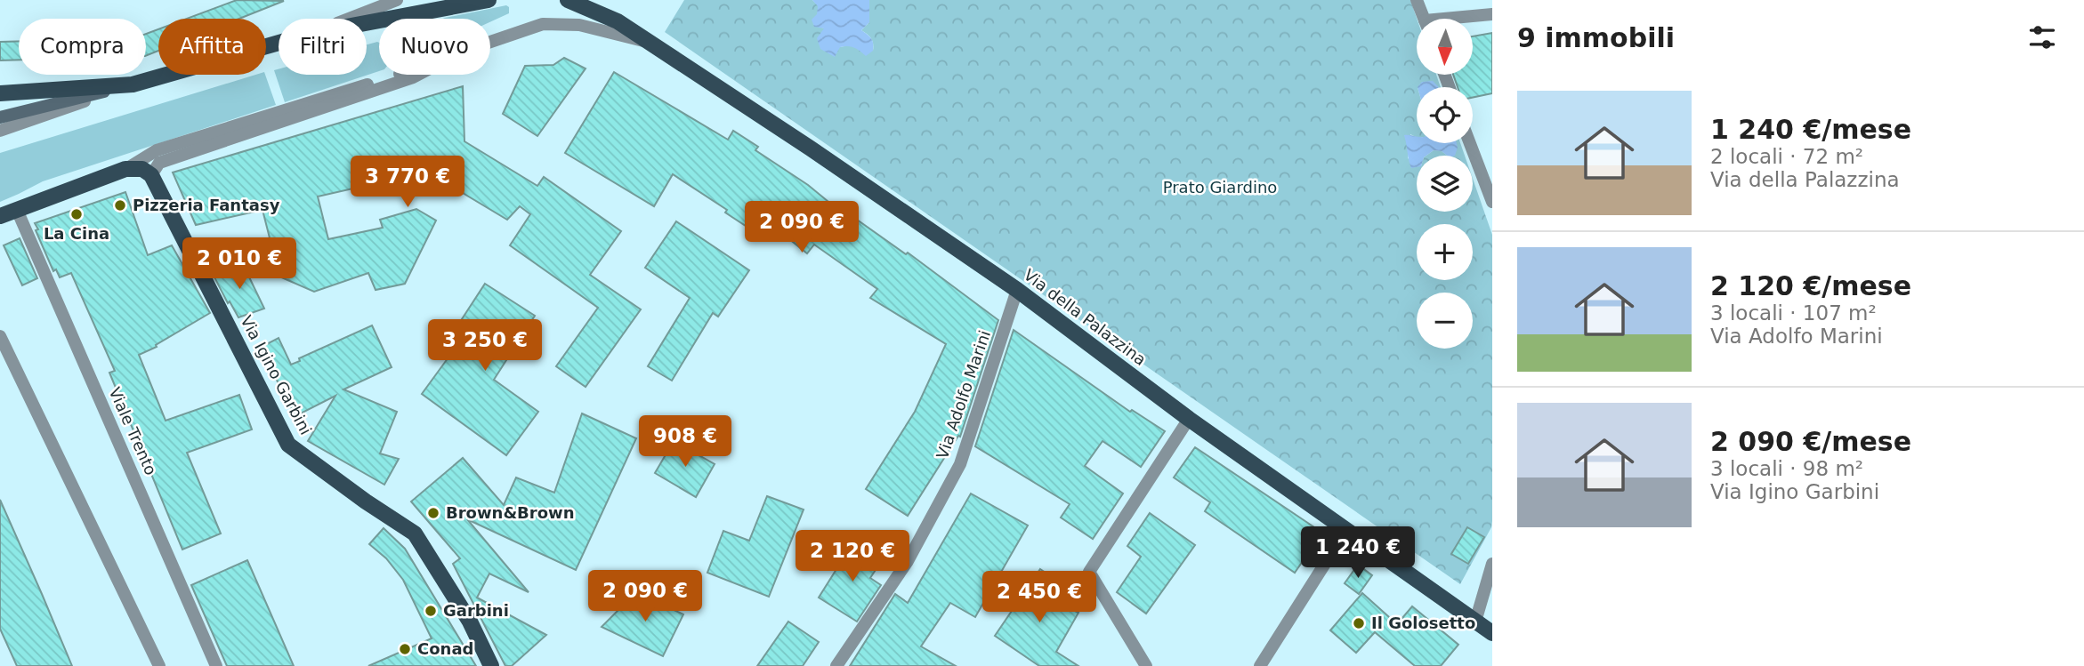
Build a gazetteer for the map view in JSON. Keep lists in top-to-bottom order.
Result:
{
  "streets": {
    "main road": ["Via della Palazzina", "Via Igino Garbini"],
    "street": ["Via Adolfo Marini", "Viale Trento"]
  },
  "crossings": [
    ["Via della Palazzina", "Via Igino Garbini"],
    ["Via della Palazzina", "Via Adolfo Marini"]
  ],
  "parks": ["Prato Giardino"],
  "places": [
    "Pizzeria Fantasy",
    "La Cina",
    "Brown&Brown",
    "Garbini",
    "Il Golosetto",
    "Conad"
  ],
  "north": "bottom",
  "page": {
    "heading": "9 immobili",
    "map_buttons": ["+", "−"],
    "chip": [
      "Compra",
      "Affitta",
      "Filtri",
      "Nuovo"
    ],
    "list": [
      {
        "name": "1 240 €/mese",
        "note": "2 locali · 72 m² · Via della Palazzina"
      },
      {
        "name": "2 120 €/mese",
        "note": "3 locali · 107 m² · Via Adolfo Marini"
      },
      {
        "name": "2 090 €/mese",
        "note": "3 locali · 98 m² · Via Igino Garbini"
      }
    ],
    "price": [
      "3 770 €",
      "2 090 €",
      "2 010 €",
      "3 250 €",
      "908 €",
      "1 240 €",
      "2 120 €",
      "2 090 €",
      "2 450 €"
    ]
  }
}
